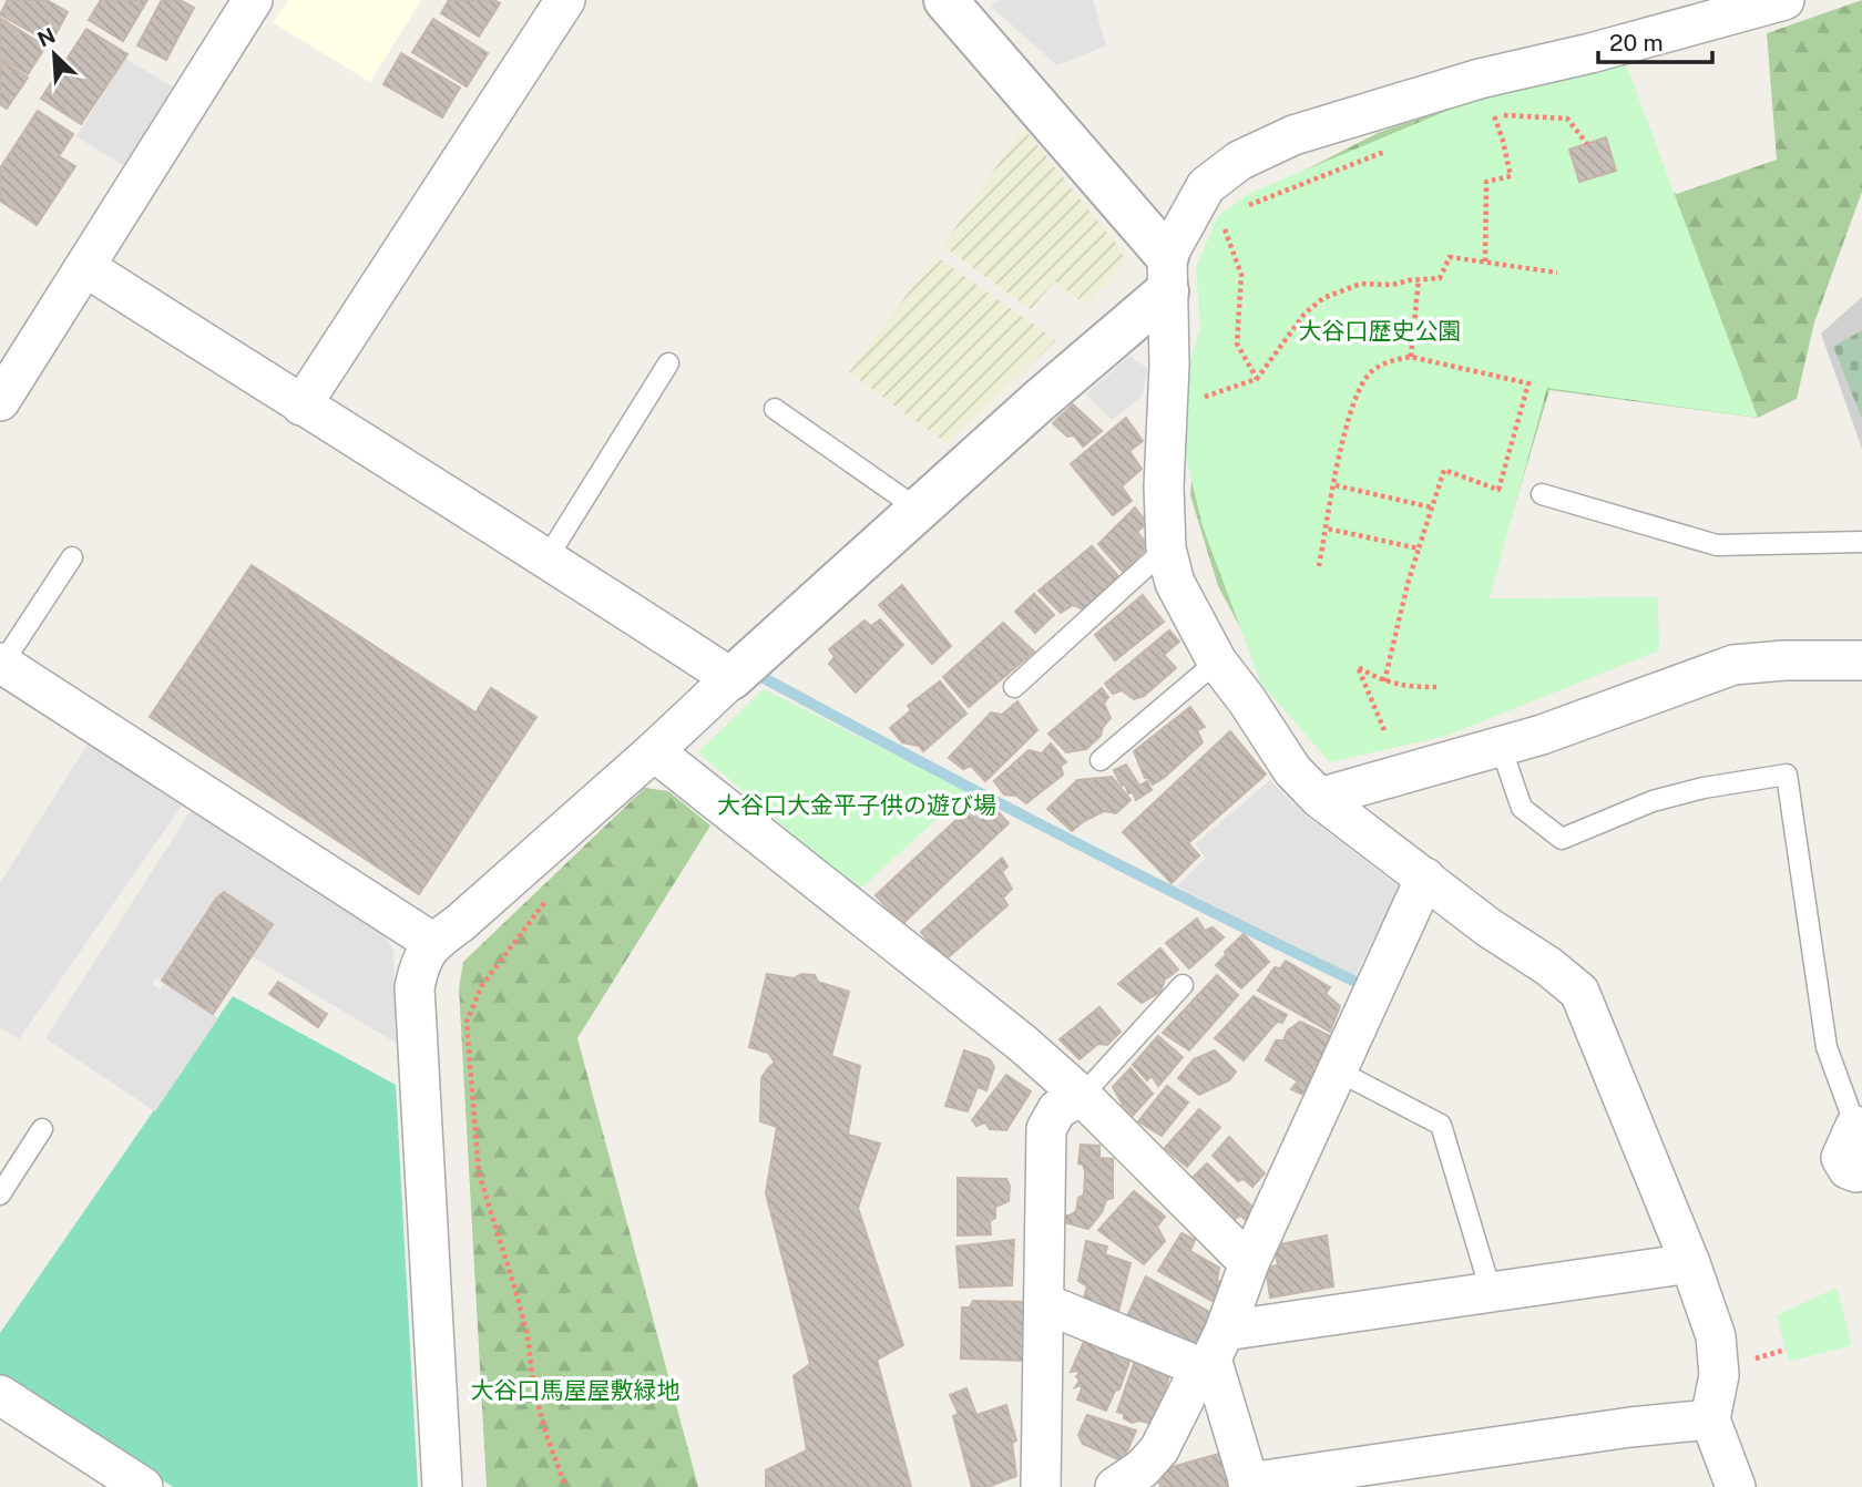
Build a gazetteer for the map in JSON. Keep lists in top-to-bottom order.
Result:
{
  "parks": ["大谷口歴史公園", "大谷口大金平子供の遊び場", "大谷口馬屋屋敷緑地"],
  "scale_bar": "20 m",
  "north": "top left"
}
